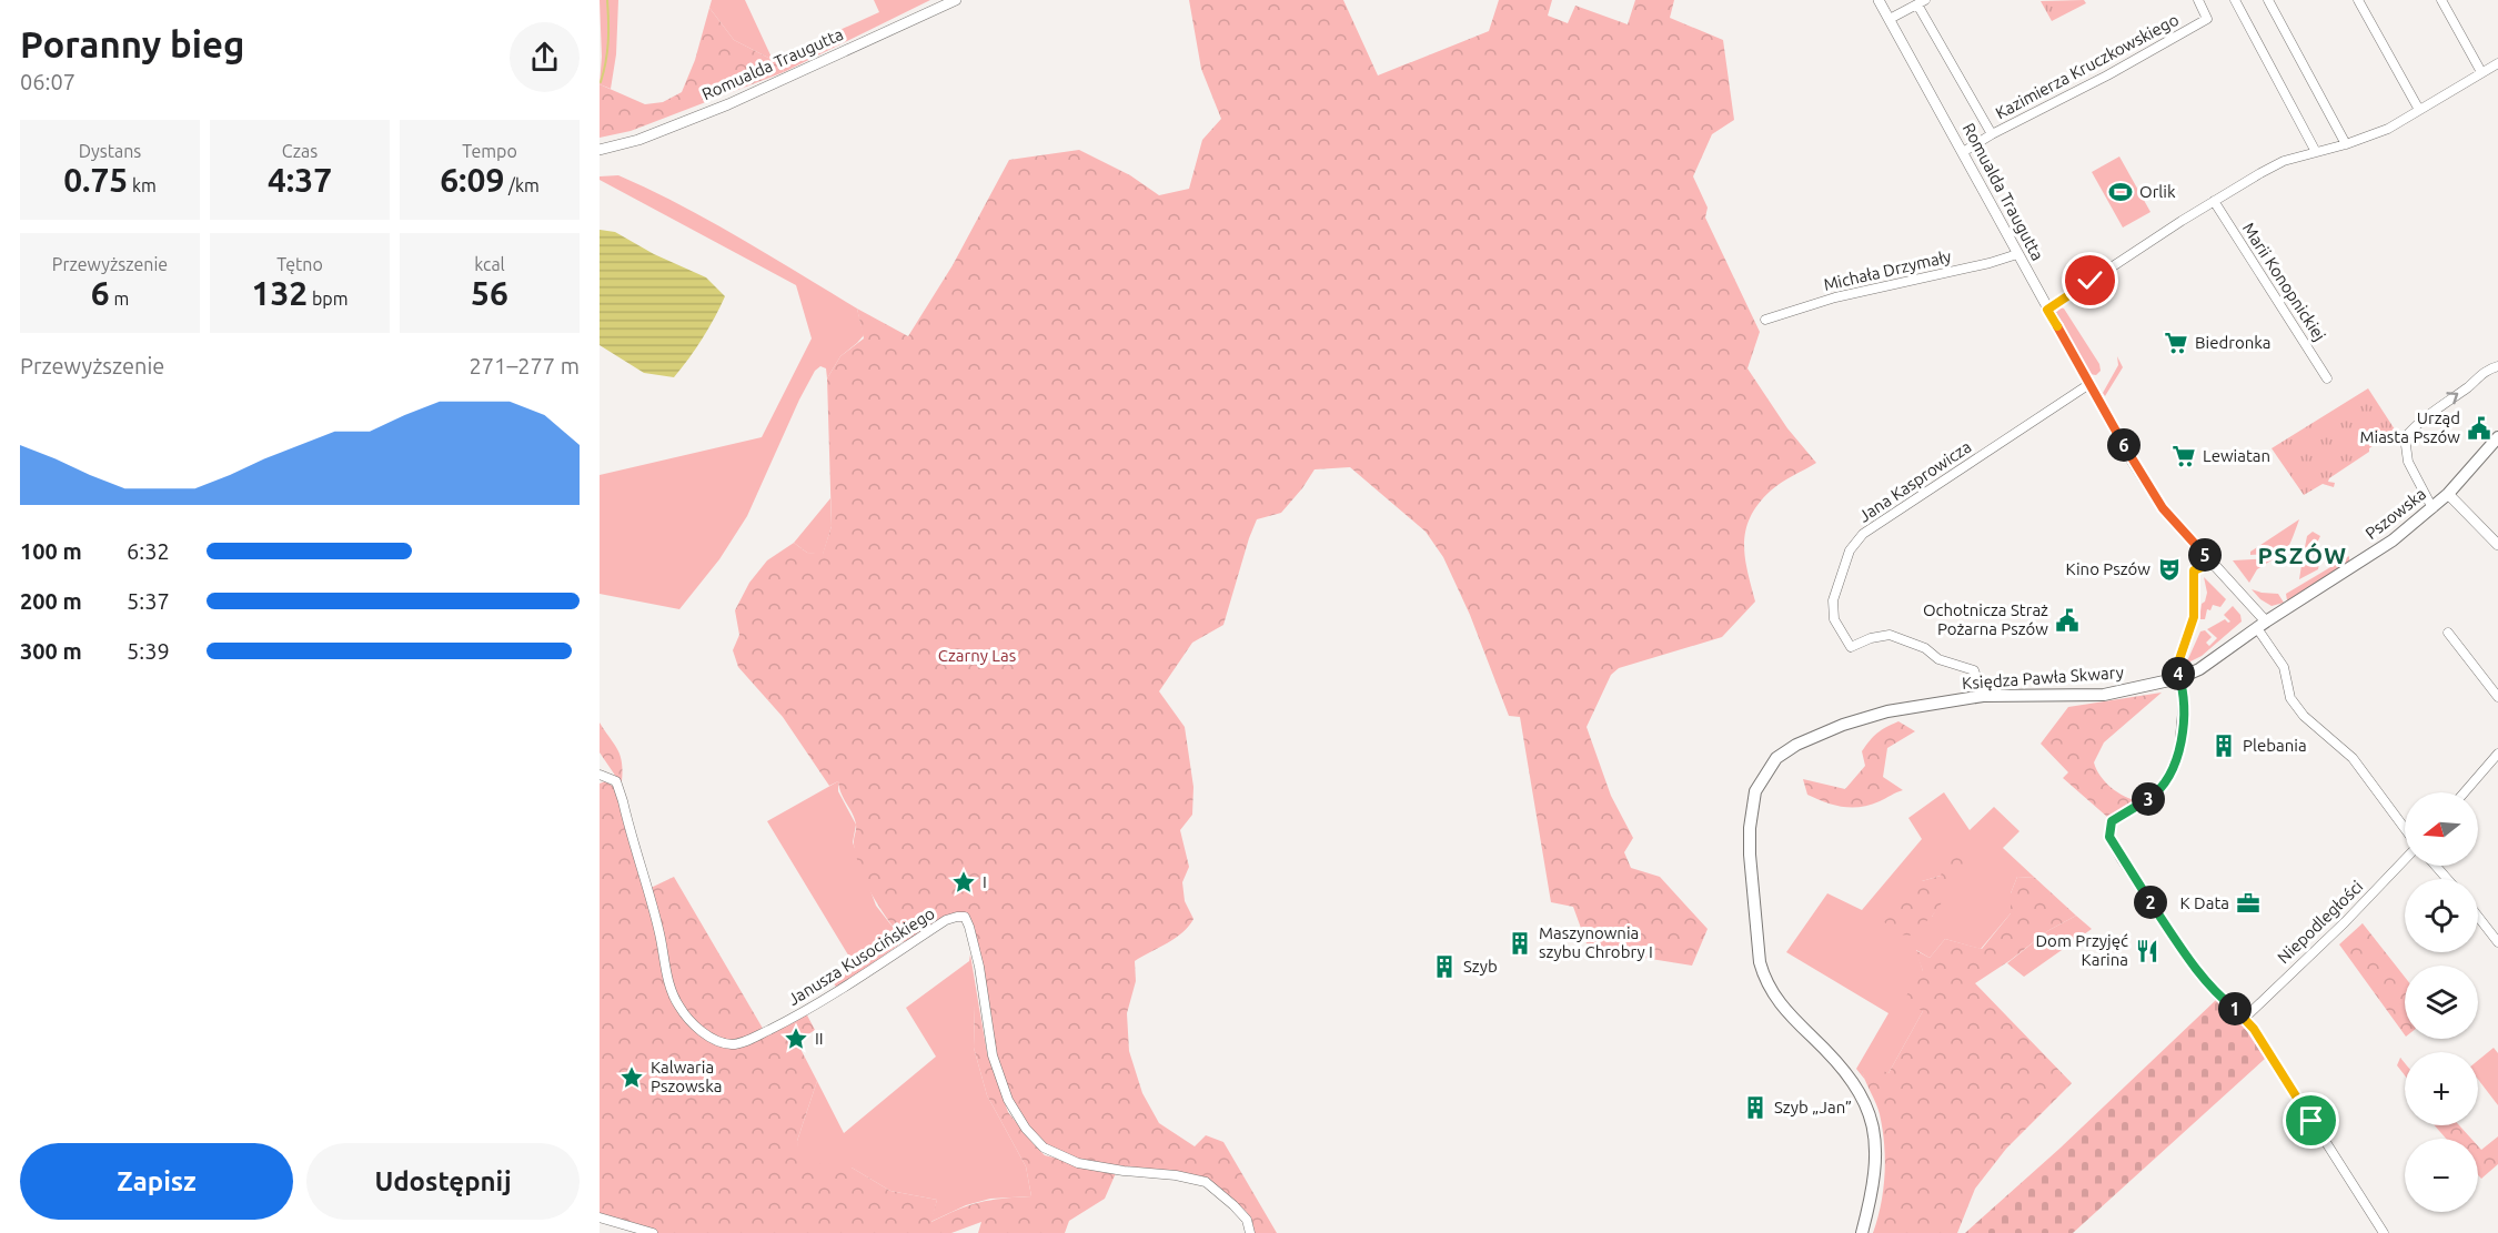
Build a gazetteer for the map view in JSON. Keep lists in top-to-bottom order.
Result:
{
  "streets": {
    "main road": ["Pszowska", "Księdza Pawła Skwary"],
    "street": [
      "Romualda Traugutta",
      "Kazimierza Kruczkowskiego",
      "Michała Drzymały",
      "Marii Konopnickiej",
      "Jana Kasprowicza",
      "Niepodległości",
      "Janusza Kusocińskiego"
    ]
  },
  "crossings": [
    ["Romualda Traugutta", "Kazimierza Kruczkowskiego"],
    ["Romualda Traugutta", "Michała Drzymały"],
    ["Romualda Traugutta", "Jana Kasprowicza"],
    ["Romualda Traugutta", "Pszowska"],
    ["Romualda Traugutta", "Księdza Pawła Skwary"],
    ["Jana Kasprowicza", "Księdza Pawła Skwary"],
    ["Pszowska", "Księdza Pawła Skwary"]
  ],
  "districts": ["PSZÓW"],
  "parks": ["Czarny Las"],
  "places": {
    "sports": ["Orlik"],
    "supermarket": ["Biedronka", "Lewiatan"],
    "public building": ["Urząd Miasta Pszów", "Ochotnicza Straż Pożarna Pszów"],
    "theatre": ["Kino Pszów"],
    "building": [
      "Plebania",
      "Maszynownia szybu Chrobry I",
      "Szyb",
      "Szyb „Jan”"
    ],
    "place": ["I", "II", "Kalwaria Pszowska"],
    "office": ["K Data"],
    "restaurant": ["Dom Przyjęć Karina"]
  },
  "north": "left",
  "page": {
    "heading": ["Poranny bieg", "06:07"],
    "stats": [
      ["Dystans", "0.75 km"],
      ["Czas", "4:37"],
      ["Tempo", "6:09 /km"],
      ["Przewyższenie", "6 m"],
      ["Tętno", "132 bpm"],
      ["kcal", "56"]
    ],
    "chart": ["Przewyższenie", "271–277 m"],
    "pins": [
      "6",
      "5",
      "4",
      "3",
      "2",
      "1"
    ],
    "list": [
      {
        "name": "100 m",
        "note": "6:32"
      },
      {
        "name": "200 m",
        "note": "5:37"
      },
      {
        "name": "300 m",
        "note": "5:39"
      }
    ],
    "map_buttons": ["+", "−"],
    "buttons": ["Zapisz", "Udostępnij"]
  }
}
